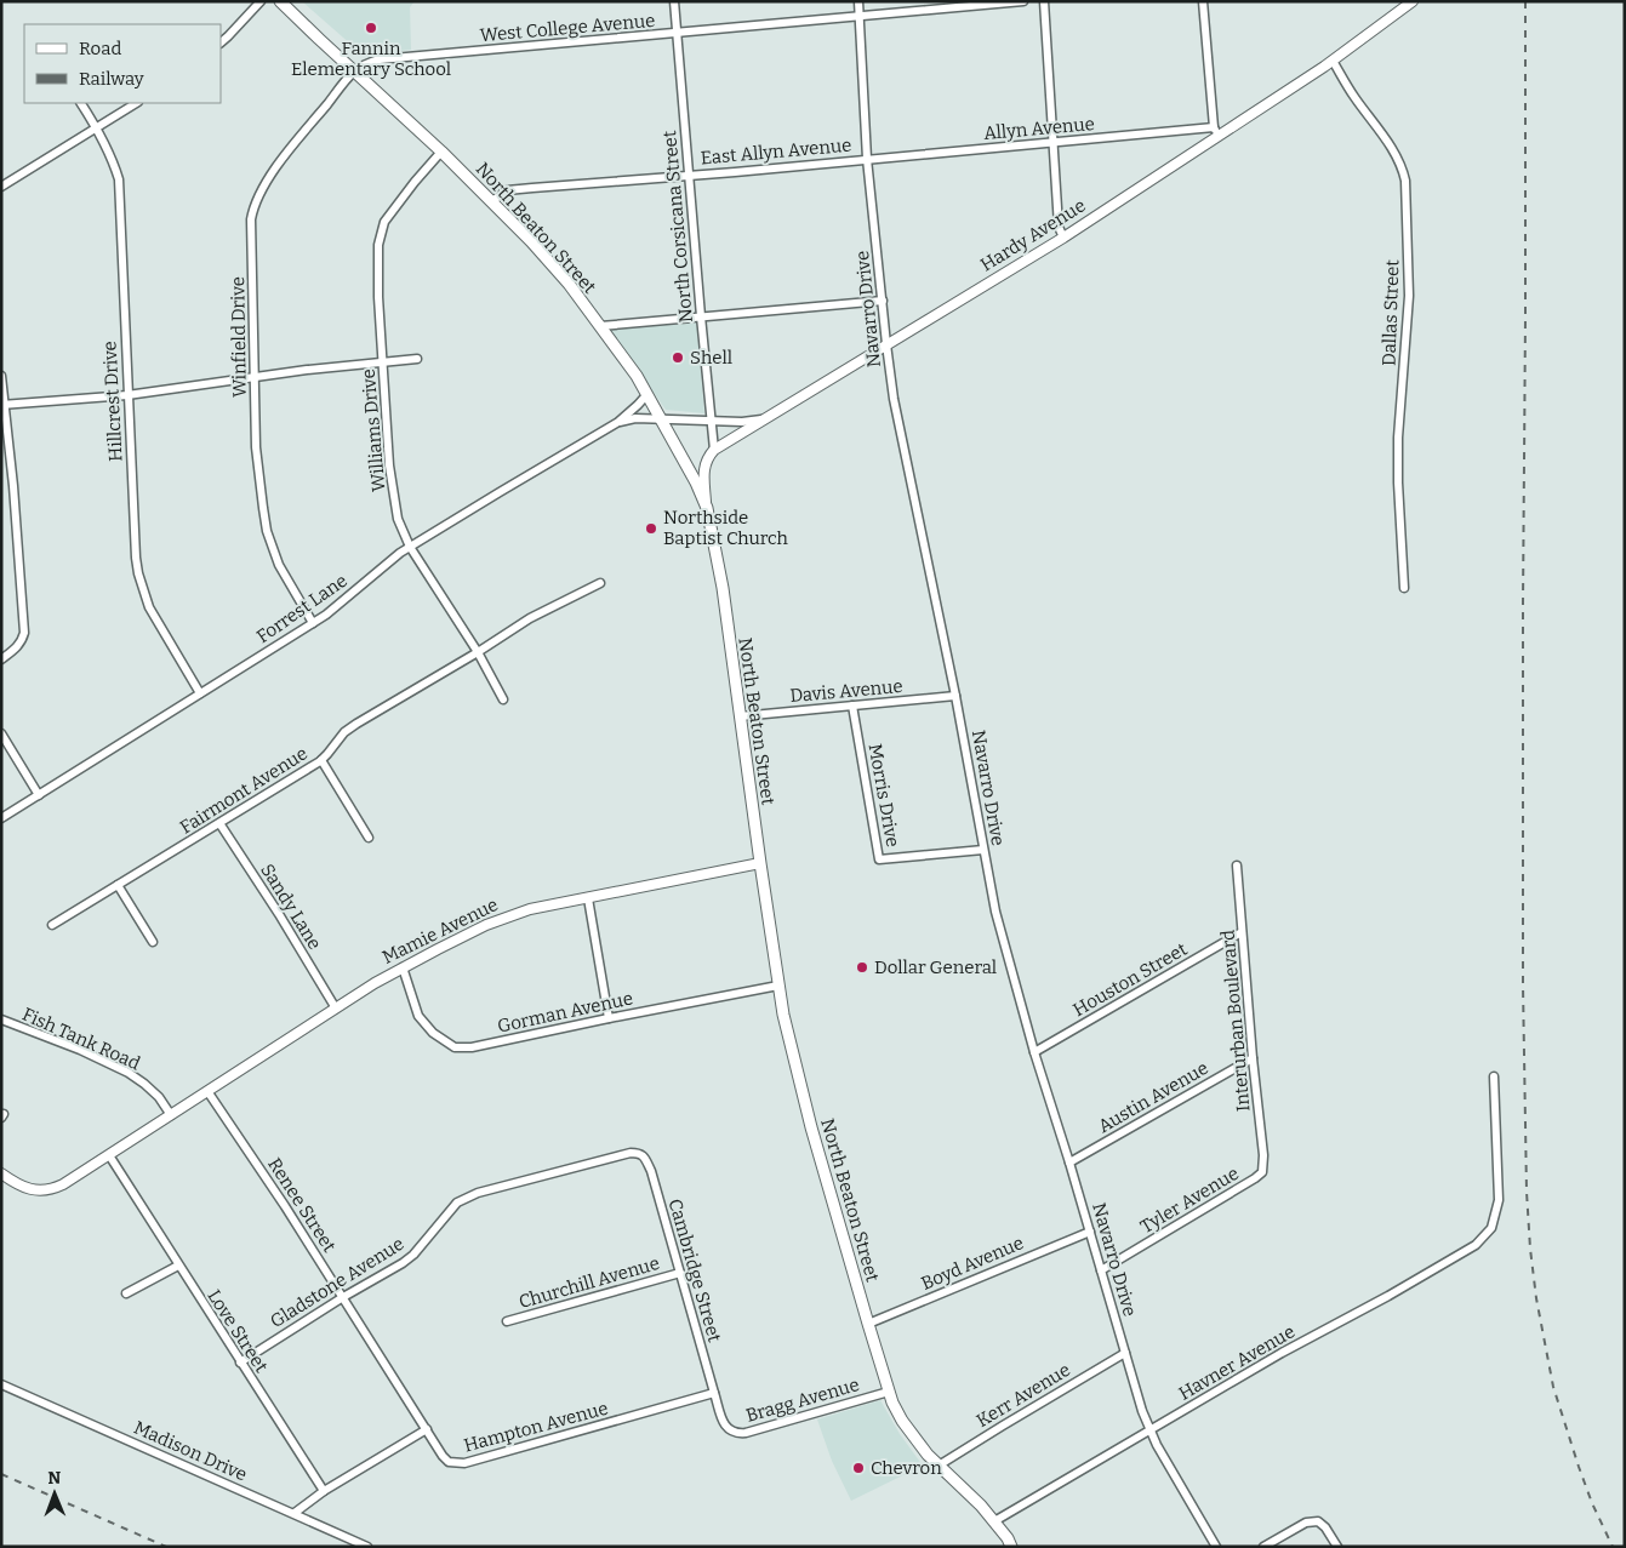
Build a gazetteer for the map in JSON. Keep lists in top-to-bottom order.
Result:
{
  "streets": {
    "main road": ["North Beaton Street"],
    "street": [
      "West College Avenue",
      "Allyn Avenue",
      "East Allyn Avenue",
      "North Corsicana Street",
      "Hardy Avenue",
      "Navarro Drive",
      "Dallas Street",
      "Winfield Drive",
      "Hillcrest Drive",
      "Williams Drive",
      "Forrest Lane",
      "Davis Avenue",
      "Fairmont Avenue",
      "Morris Drive",
      "Sandy Lane",
      "Mamie Avenue",
      "Houston Street",
      "Gorman Avenue",
      "Interurban Boulevard",
      "Fish Tank Road",
      "Austin Avenue",
      "Tyler Avenue",
      "Renee Street",
      "Boyd Avenue",
      "Cambridge Street",
      "Gladstone Avenue",
      "Churchill Avenue",
      "Love Street",
      "Havner Avenue",
      "Kerr Avenue",
      "Bragg Avenue",
      "Hampton Avenue",
      "Madison Drive"
    ]
  },
  "crossings": [
    ["West College Avenue", "North Corsicana Street"],
    ["West College Avenue", "North Beaton Street"],
    ["West College Avenue", "Navarro Drive"],
    ["West College Avenue", "Winfield Drive"],
    ["Allyn Avenue", "East Allyn Avenue"],
    ["Allyn Avenue", "Navarro Drive"],
    ["East Allyn Avenue", "North Corsicana Street"],
    ["East Allyn Avenue", "North Beaton Street"],
    ["East Allyn Avenue", "Navarro Drive"],
    ["North Corsicana Street", "Hardy Avenue"],
    ["North Corsicana Street", "Forrest Lane"],
    ["North Beaton Street", "Winfield Drive"],
    ["North Beaton Street", "Williams Drive"],
    ["North Beaton Street", "Forrest Lane"],
    ["North Beaton Street", "Davis Avenue"],
    ["North Beaton Street", "Mamie Avenue"],
    ["North Beaton Street", "Gorman Avenue"],
    ["North Beaton Street", "Boyd Avenue"],
    ["North Beaton Street", "Havner Avenue"],
    ["North Beaton Street", "Kerr Avenue"],
    ["North Beaton Street", "Bragg Avenue"],
    ["Hardy Avenue", "Navarro Drive"],
    ["Hardy Avenue", "Dallas Street"],
    ["Hardy Avenue", "Forrest Lane"],
    ["Navarro Drive", "Davis Avenue"],
    ["Navarro Drive", "Morris Drive"],
    ["Navarro Drive", "Houston Street"],
    ["Navarro Drive", "Austin Avenue"],
    ["Navarro Drive", "Tyler Avenue"],
    ["Navarro Drive", "Boyd Avenue"],
    ["Navarro Drive", "Havner Avenue"],
    ["Navarro Drive", "Kerr Avenue"],
    ["Winfield Drive", "Forrest Lane"],
    ["Hillcrest Drive", "Forrest Lane"],
    ["Williams Drive", "Forrest Lane"],
    ["Williams Drive", "Fairmont Avenue"],
    ["Davis Avenue", "Morris Drive"],
    ["Fairmont Avenue", "Sandy Lane"],
    ["Sandy Lane", "Mamie Avenue"],
    ["Mamie Avenue", "Gorman Avenue"],
    ["Mamie Avenue", "Fish Tank Road"],
    ["Mamie Avenue", "Renee Street"],
    ["Mamie Avenue", "Love Street"],
    ["Houston Street", "Interurban Boulevard"],
    ["Interurban Boulevard", "Austin Avenue"],
    ["Interurban Boulevard", "Tyler Avenue"],
    ["Renee Street", "Gladstone Avenue"],
    ["Renee Street", "Hampton Avenue"],
    ["Cambridge Street", "Gladstone Avenue"],
    ["Cambridge Street", "Churchill Avenue"],
    ["Cambridge Street", "Bragg Avenue"],
    ["Cambridge Street", "Hampton Avenue"],
    ["Gladstone Avenue", "Love Street"],
    ["Bragg Avenue", "Hampton Avenue"]
  ],
  "places": [
    "Fannin Elementary School",
    "Shell",
    "Northside Baptist Church",
    "Dollar General",
    "Chevron"
  ],
  "legend": ["Road", "Railway"],
  "north": "top"
}
